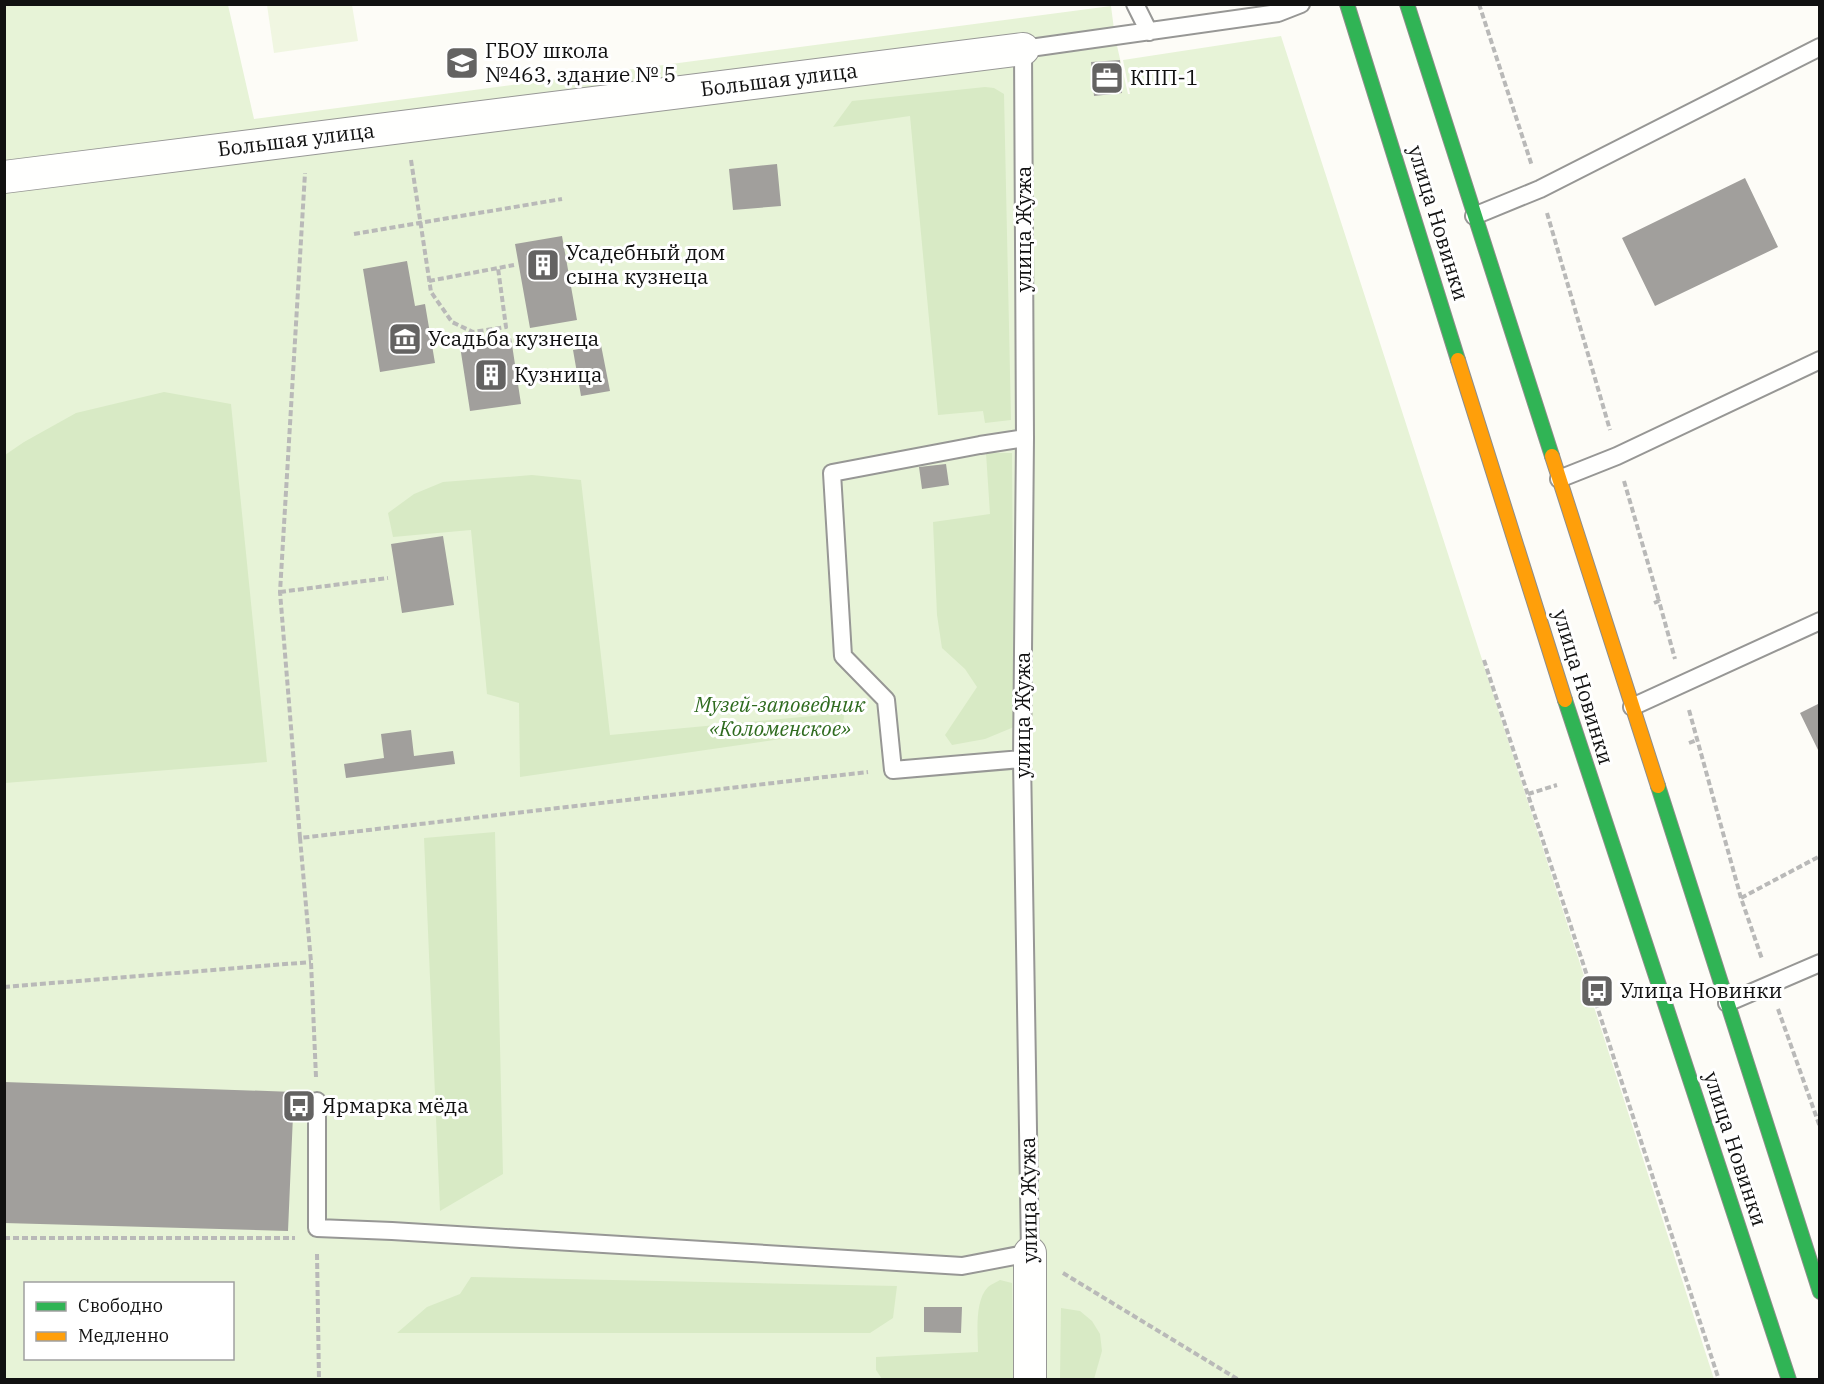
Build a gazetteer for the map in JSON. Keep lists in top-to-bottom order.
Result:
{
  "streets": {
    "street": ["Большая улица", "улица Новинки", "улица Жужа"]
  },
  "crossings": [
    ["Большая улица", "улица Жужа"]
  ],
  "parks": ["Музей-заповедник «Коломенское»"],
  "places": {
    "school or university": ["ГБОУ школа №463, здание № 5"],
    "office": ["КПП-1"],
    "building": ["Усадебный дом сына кузнеца", "Кузница"],
    "museum": ["Усадьба кузнеца"],
    "bus stop": ["Улица Новинки", "Ярмарка мёда"]
  },
  "legend": ["Свободно", "Медленно"]
}
